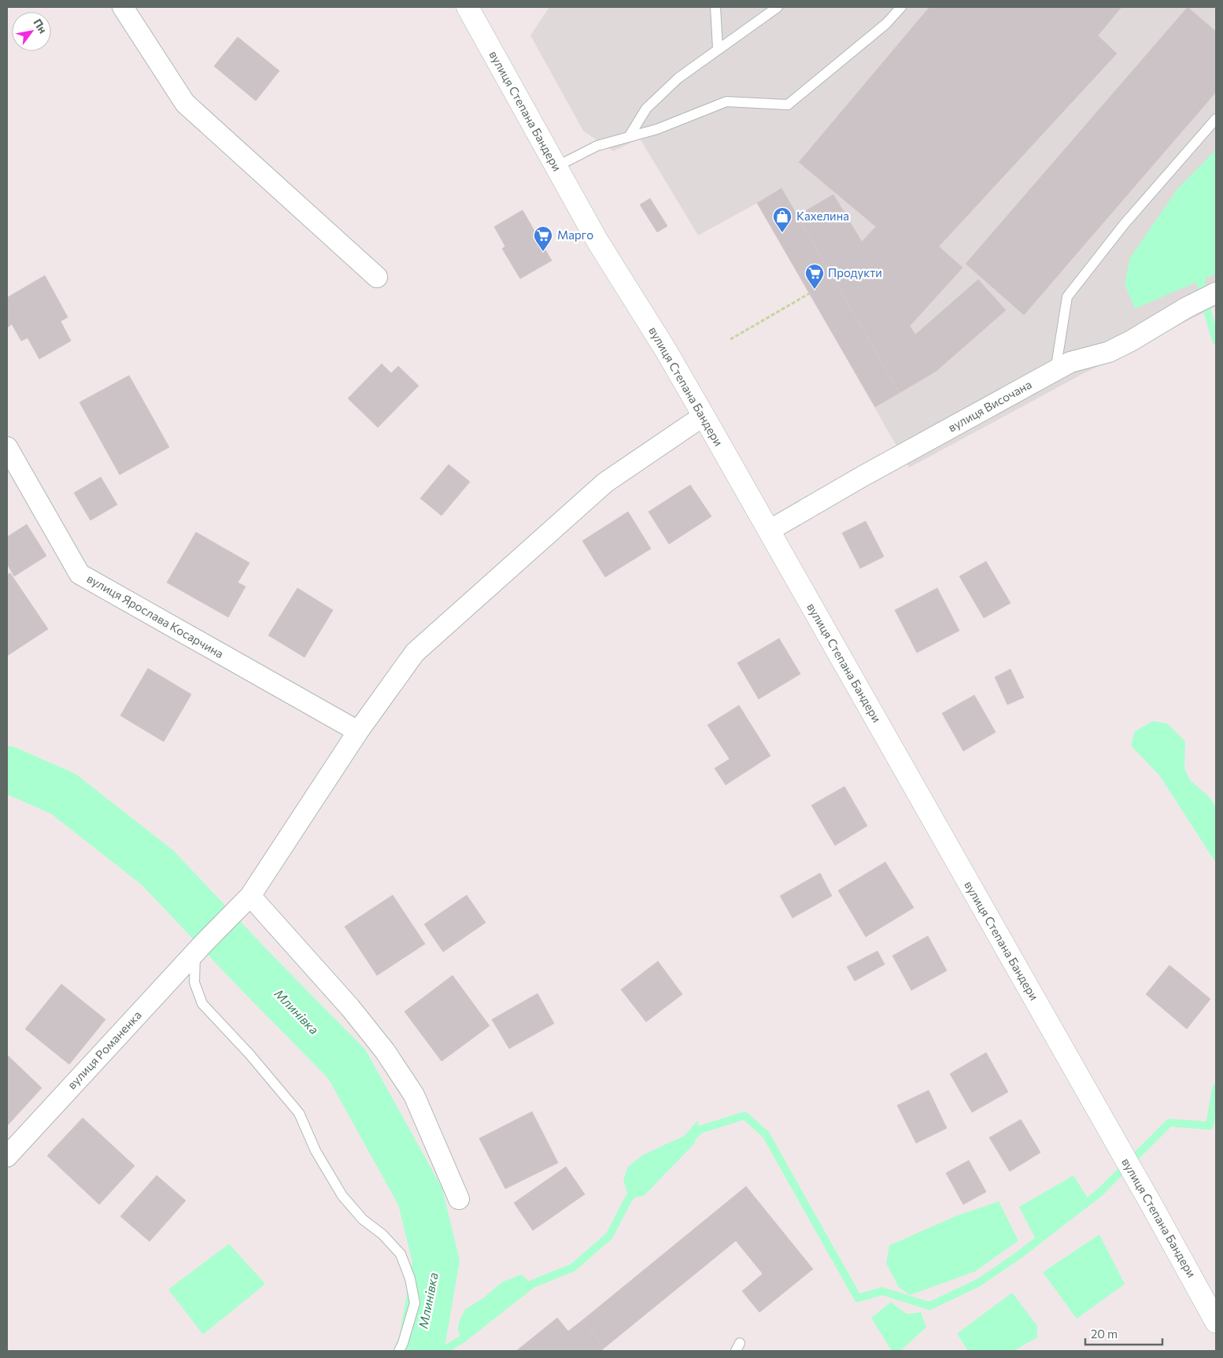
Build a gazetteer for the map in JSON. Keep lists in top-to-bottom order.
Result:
{
  "streets": {
    "main road": ["вулиця Степана Бандери"],
    "street": ["вулиця Височана", "вулиця Ярослава Косарчина", "вулиця Романенка"]
  },
  "crossings": [
    ["вулиця Степана Бандери", "вулиця Височана"],
    ["вулиця Степана Бандери", "вулиця Романенка"],
    ["вулиця Ярослава Косарчина", "вулиця Романенка"]
  ],
  "water": ["Млинівка"],
  "places": {
    "shop": ["Кахелина"],
    "supermarket": ["Марго", "Продукти"]
  },
  "scale_bar": "20 m",
  "north": "top right"
}
